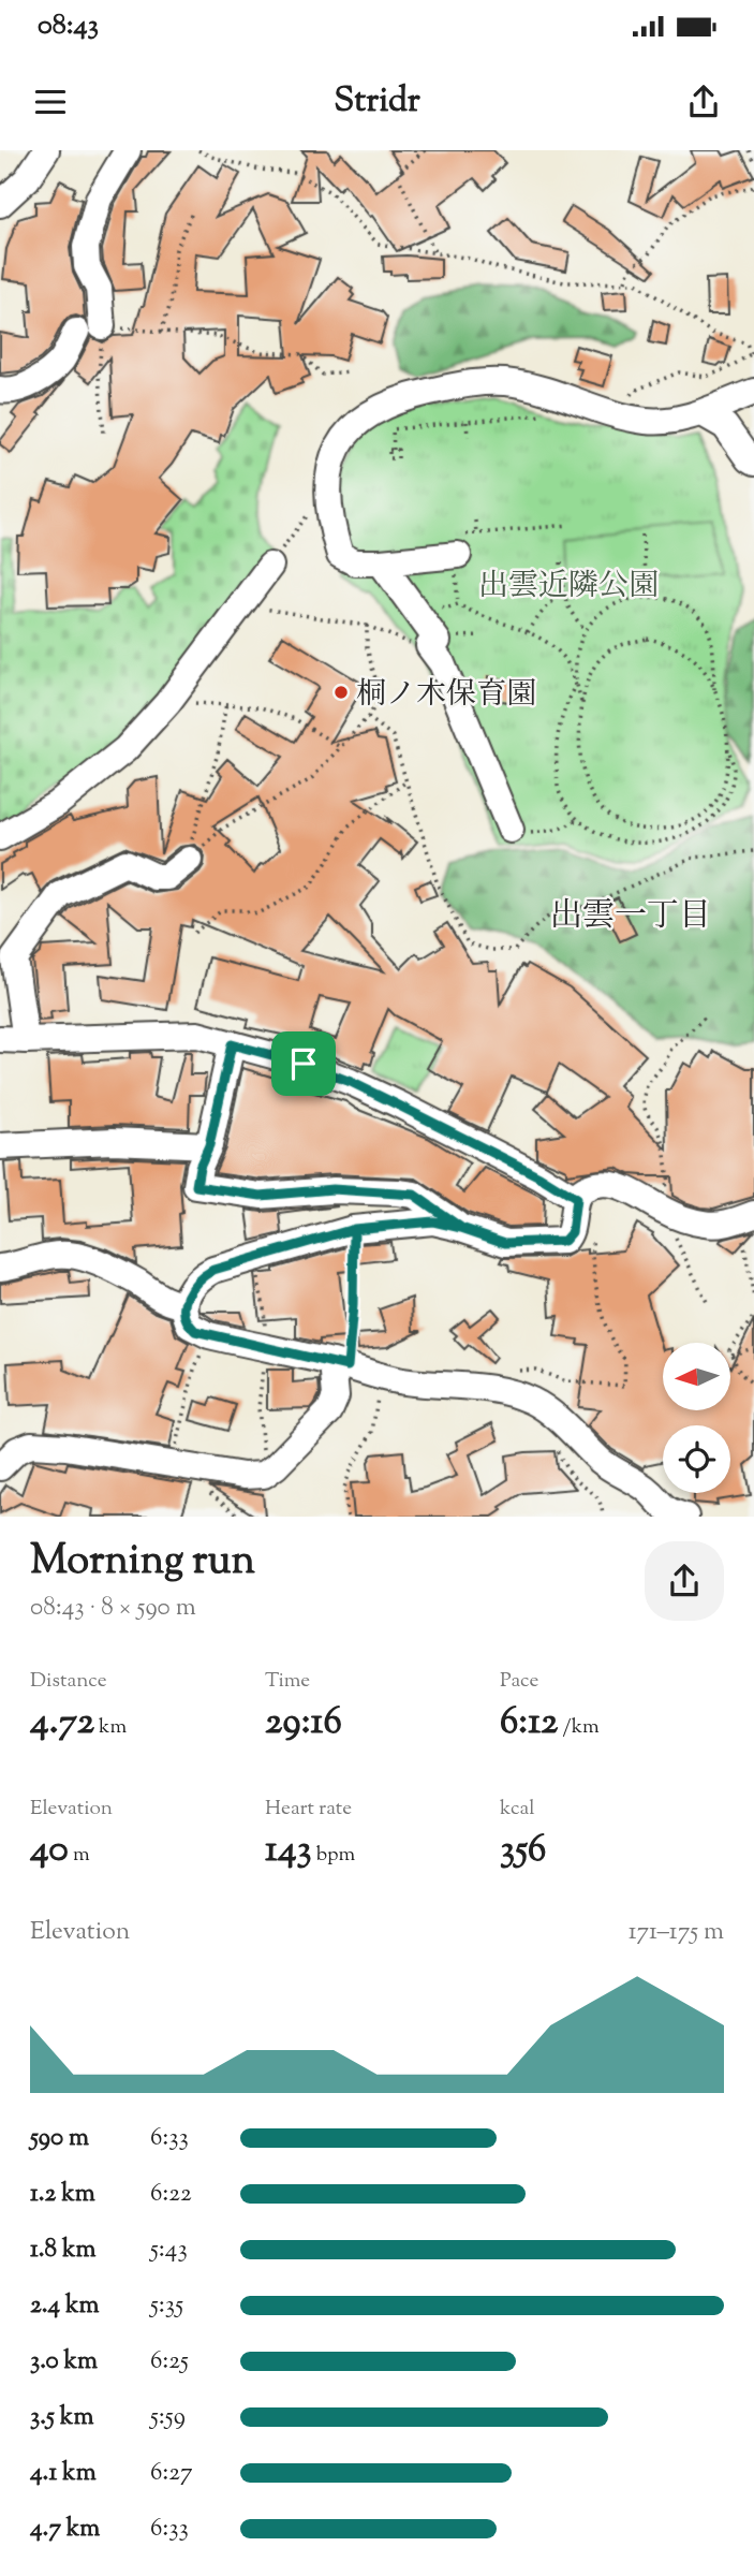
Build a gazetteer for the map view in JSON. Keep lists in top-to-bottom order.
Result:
{
  "districts": ["出雲一丁目"],
  "parks": ["出雲近隣公園"],
  "places": ["桐ノ木保育園"],
  "north": "left",
  "page": {
    "status": "08:43",
    "header": "Stridr",
    "heading": ["Morning run", "08:43 · 8 × 590 m"],
    "stats": [
      ["Distance", "4.72 km"],
      ["Time", "29:16"],
      ["Pace", "6:12 /km"],
      ["Elevation", "40 m"],
      ["Heart rate", "143 bpm"],
      ["kcal", "356"]
    ],
    "chart": ["Elevation", "171–175 m"],
    "list": [
      {
        "name": "590 m",
        "note": "6:33"
      },
      {
        "name": "1.2 km",
        "note": "6:22"
      },
      {
        "name": "1.8 km",
        "note": "5:43"
      },
      {
        "name": "2.4 km",
        "note": "5:35"
      },
      {
        "name": "3.0 km",
        "note": "6:25"
      },
      {
        "name": "3.5 km",
        "note": "5:59"
      },
      {
        "name": "4.1 km",
        "note": "6:27"
      },
      {
        "name": "4.7 km",
        "note": "6:33"
      }
    ]
  }
}
